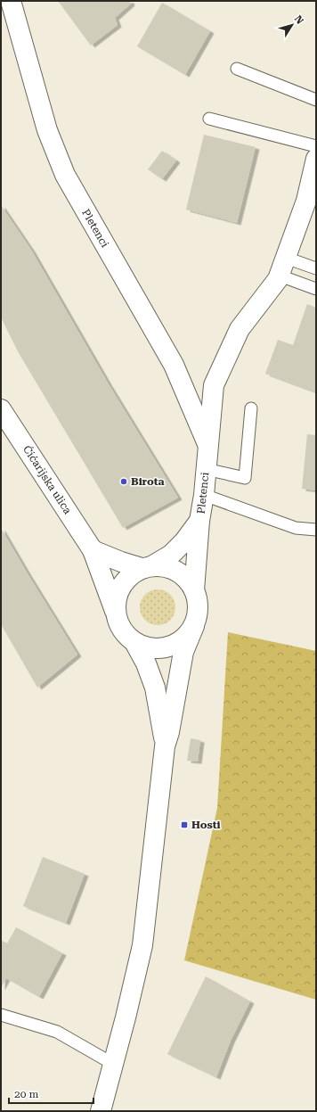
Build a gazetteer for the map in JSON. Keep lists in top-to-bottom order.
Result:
{
  "streets": {
    "street": ["Pletenci", "Ćićarijska ulica"]
  },
  "crossings": [
    ["Pletenci", "Ćićarijska ulica"]
  ],
  "places": {
    "other": ["Birota"],
    "transit": ["Hosti"]
  },
  "scale_bar": "20 m",
  "north": "top right"
}
